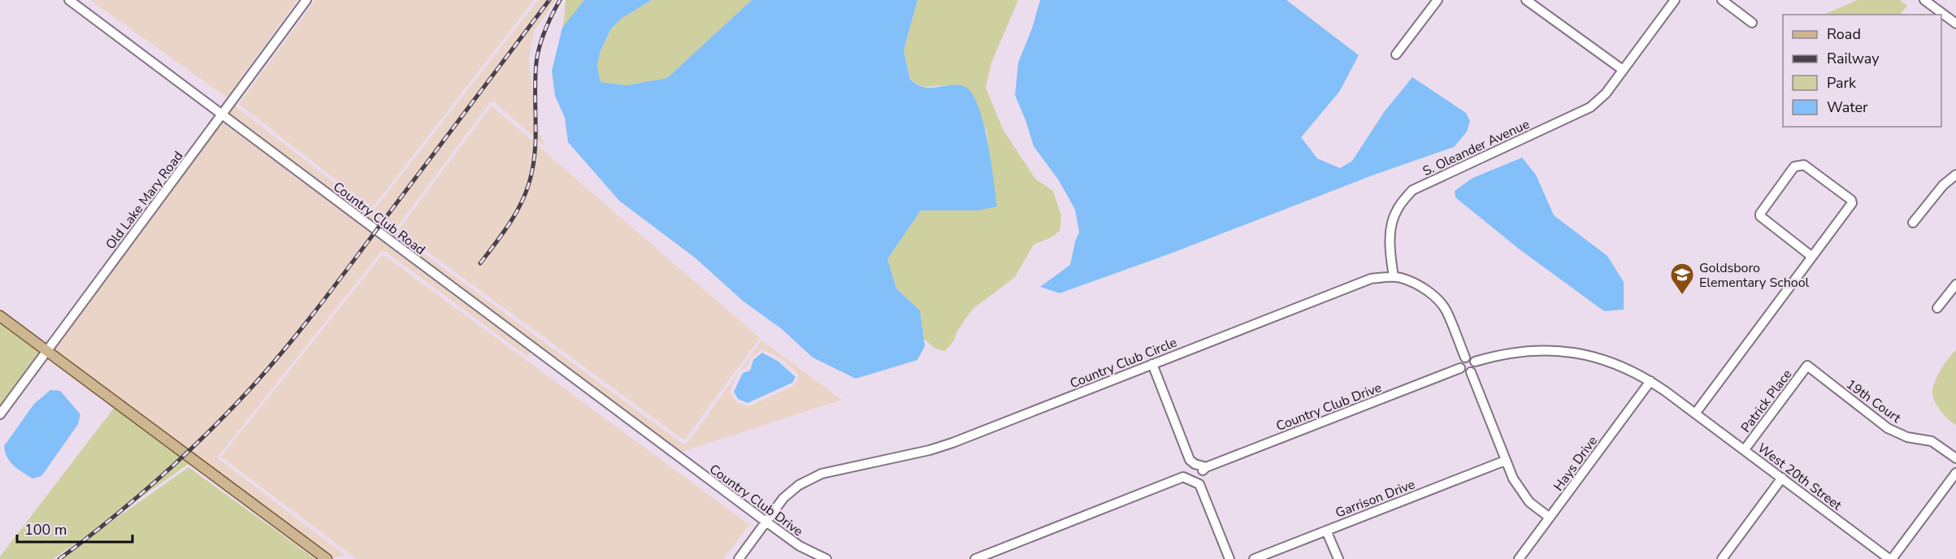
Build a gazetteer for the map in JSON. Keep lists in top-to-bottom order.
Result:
{
  "streets": {
    "street": [
      "S. Oleander Avenue",
      "Old Lake Mary Road",
      "Country Club Road",
      "Country Club Circle",
      "Patrick Place",
      "19th Court",
      "Country Club Drive",
      "Hays Drive",
      "West 20th Street",
      "Garrison Drive"
    ]
  },
  "crossings": [
    ["S. Oleander Avenue", "Country Club Circle"],
    ["Old Lake Mary Road", "Country Club Road"],
    ["Country Club Road", "Country Club Drive"],
    ["Country Club Circle", "Country Club Drive"],
    ["Patrick Place", "19th Court"],
    ["Patrick Place", "West 20th Street"]
  ],
  "places": {
    "school or university": ["Goldsboro Elementary School"]
  },
  "legend": [
    "Road",
    "Railway",
    "Park",
    "Water"
  ],
  "scale_bar": "100 m"
}
